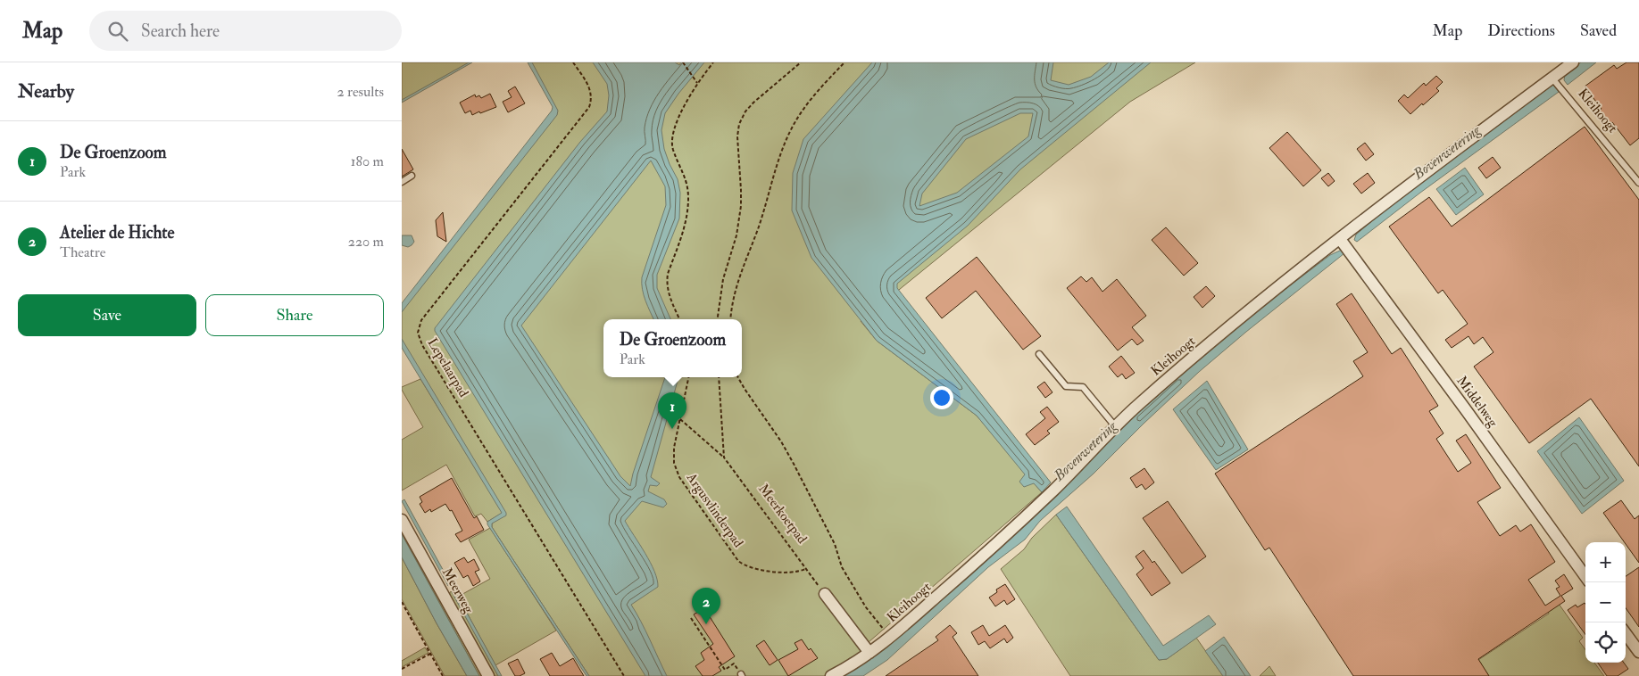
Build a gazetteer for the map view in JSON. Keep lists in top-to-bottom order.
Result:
{
  "streets": {
    "street": ["Kleihoogt", "Middelweg", "Meerweg"],
    "path": ["Lepelaarpad", "Argusvlinderpad", "Meerkoetpad"]
  },
  "crossings": [
    ["Kleihoogt", "Middelweg"],
    ["Argusvlinderpad", "Meerkoetpad"]
  ],
  "water": ["Bovenwetering"],
  "page": {
    "header": "Map",
    "search": "Search here",
    "nav": ["Map", "Directions", "Saved"],
    "heading": ["Nearby", "2 results"],
    "list": [
      {
        "mark": "1",
        "name": "De Groenzoom",
        "note": "Park",
        "value": "180 m"
      },
      {
        "mark": "2",
        "name": "Atelier de Hichte",
        "note": "Theatre",
        "value": "220 m"
      }
    ],
    "buttons": ["Save", "Share"],
    "popup": ["De Groenzoom", "Park"],
    "pins": ["1", "2"],
    "map_buttons": ["+", "−"]
  }
}
